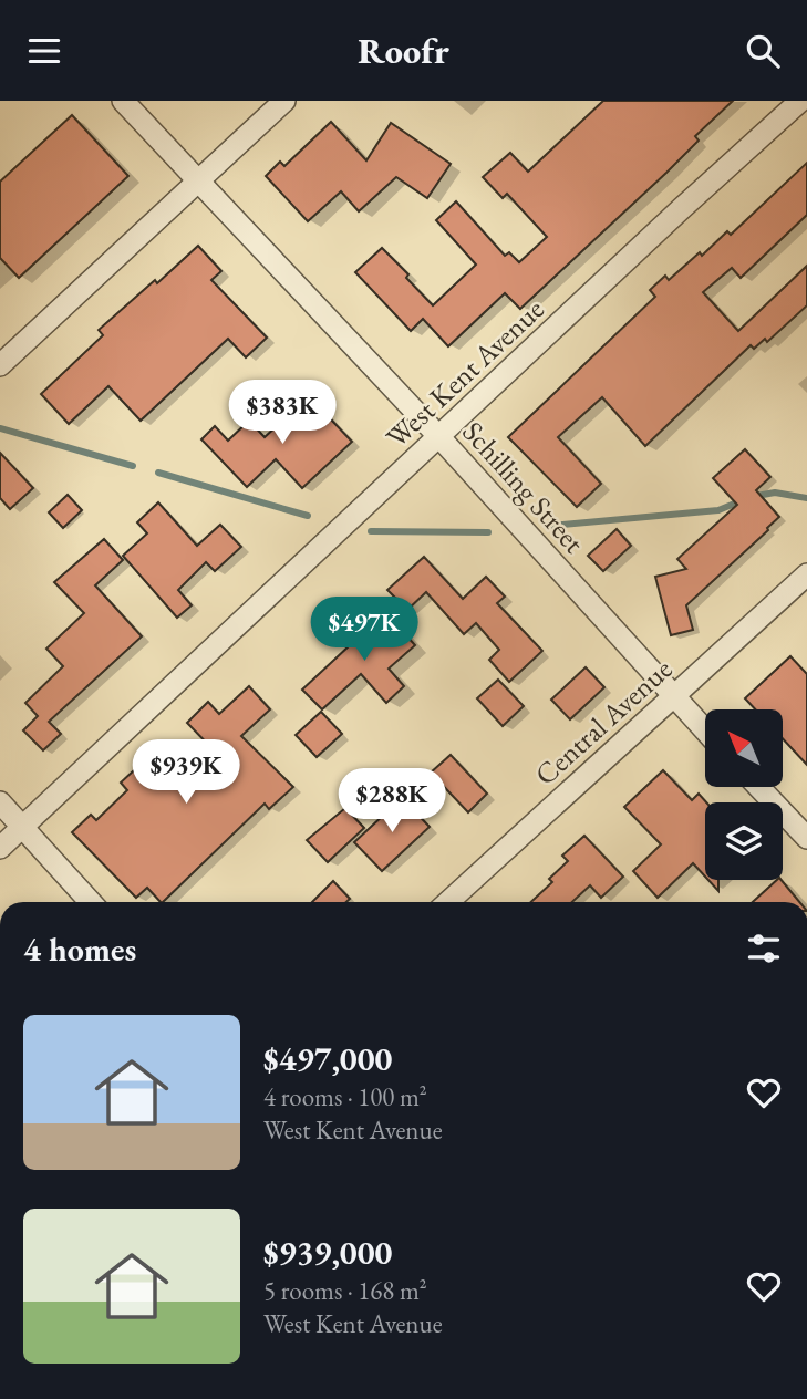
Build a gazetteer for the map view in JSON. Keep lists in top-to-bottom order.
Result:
{
  "streets": {
    "street": ["West Kent Avenue", "Schilling Street", "Central Avenue"]
  },
  "crossings": [
    ["West Kent Avenue", "Schilling Street"],
    ["Schilling Street", "Central Avenue"]
  ],
  "north": "top left",
  "page": {
    "header": "Roofr",
    "price": [
      "$383K",
      "$497K",
      "$939K",
      "$288K"
    ],
    "heading": "4 homes",
    "list": [
      {
        "name": "$497,000",
        "note": "4 rooms · 100 m² · West Kent Avenue"
      },
      {
        "name": "$939,000",
        "note": "5 rooms · 168 m² · West Kent Avenue"
      }
    ]
  }
}
